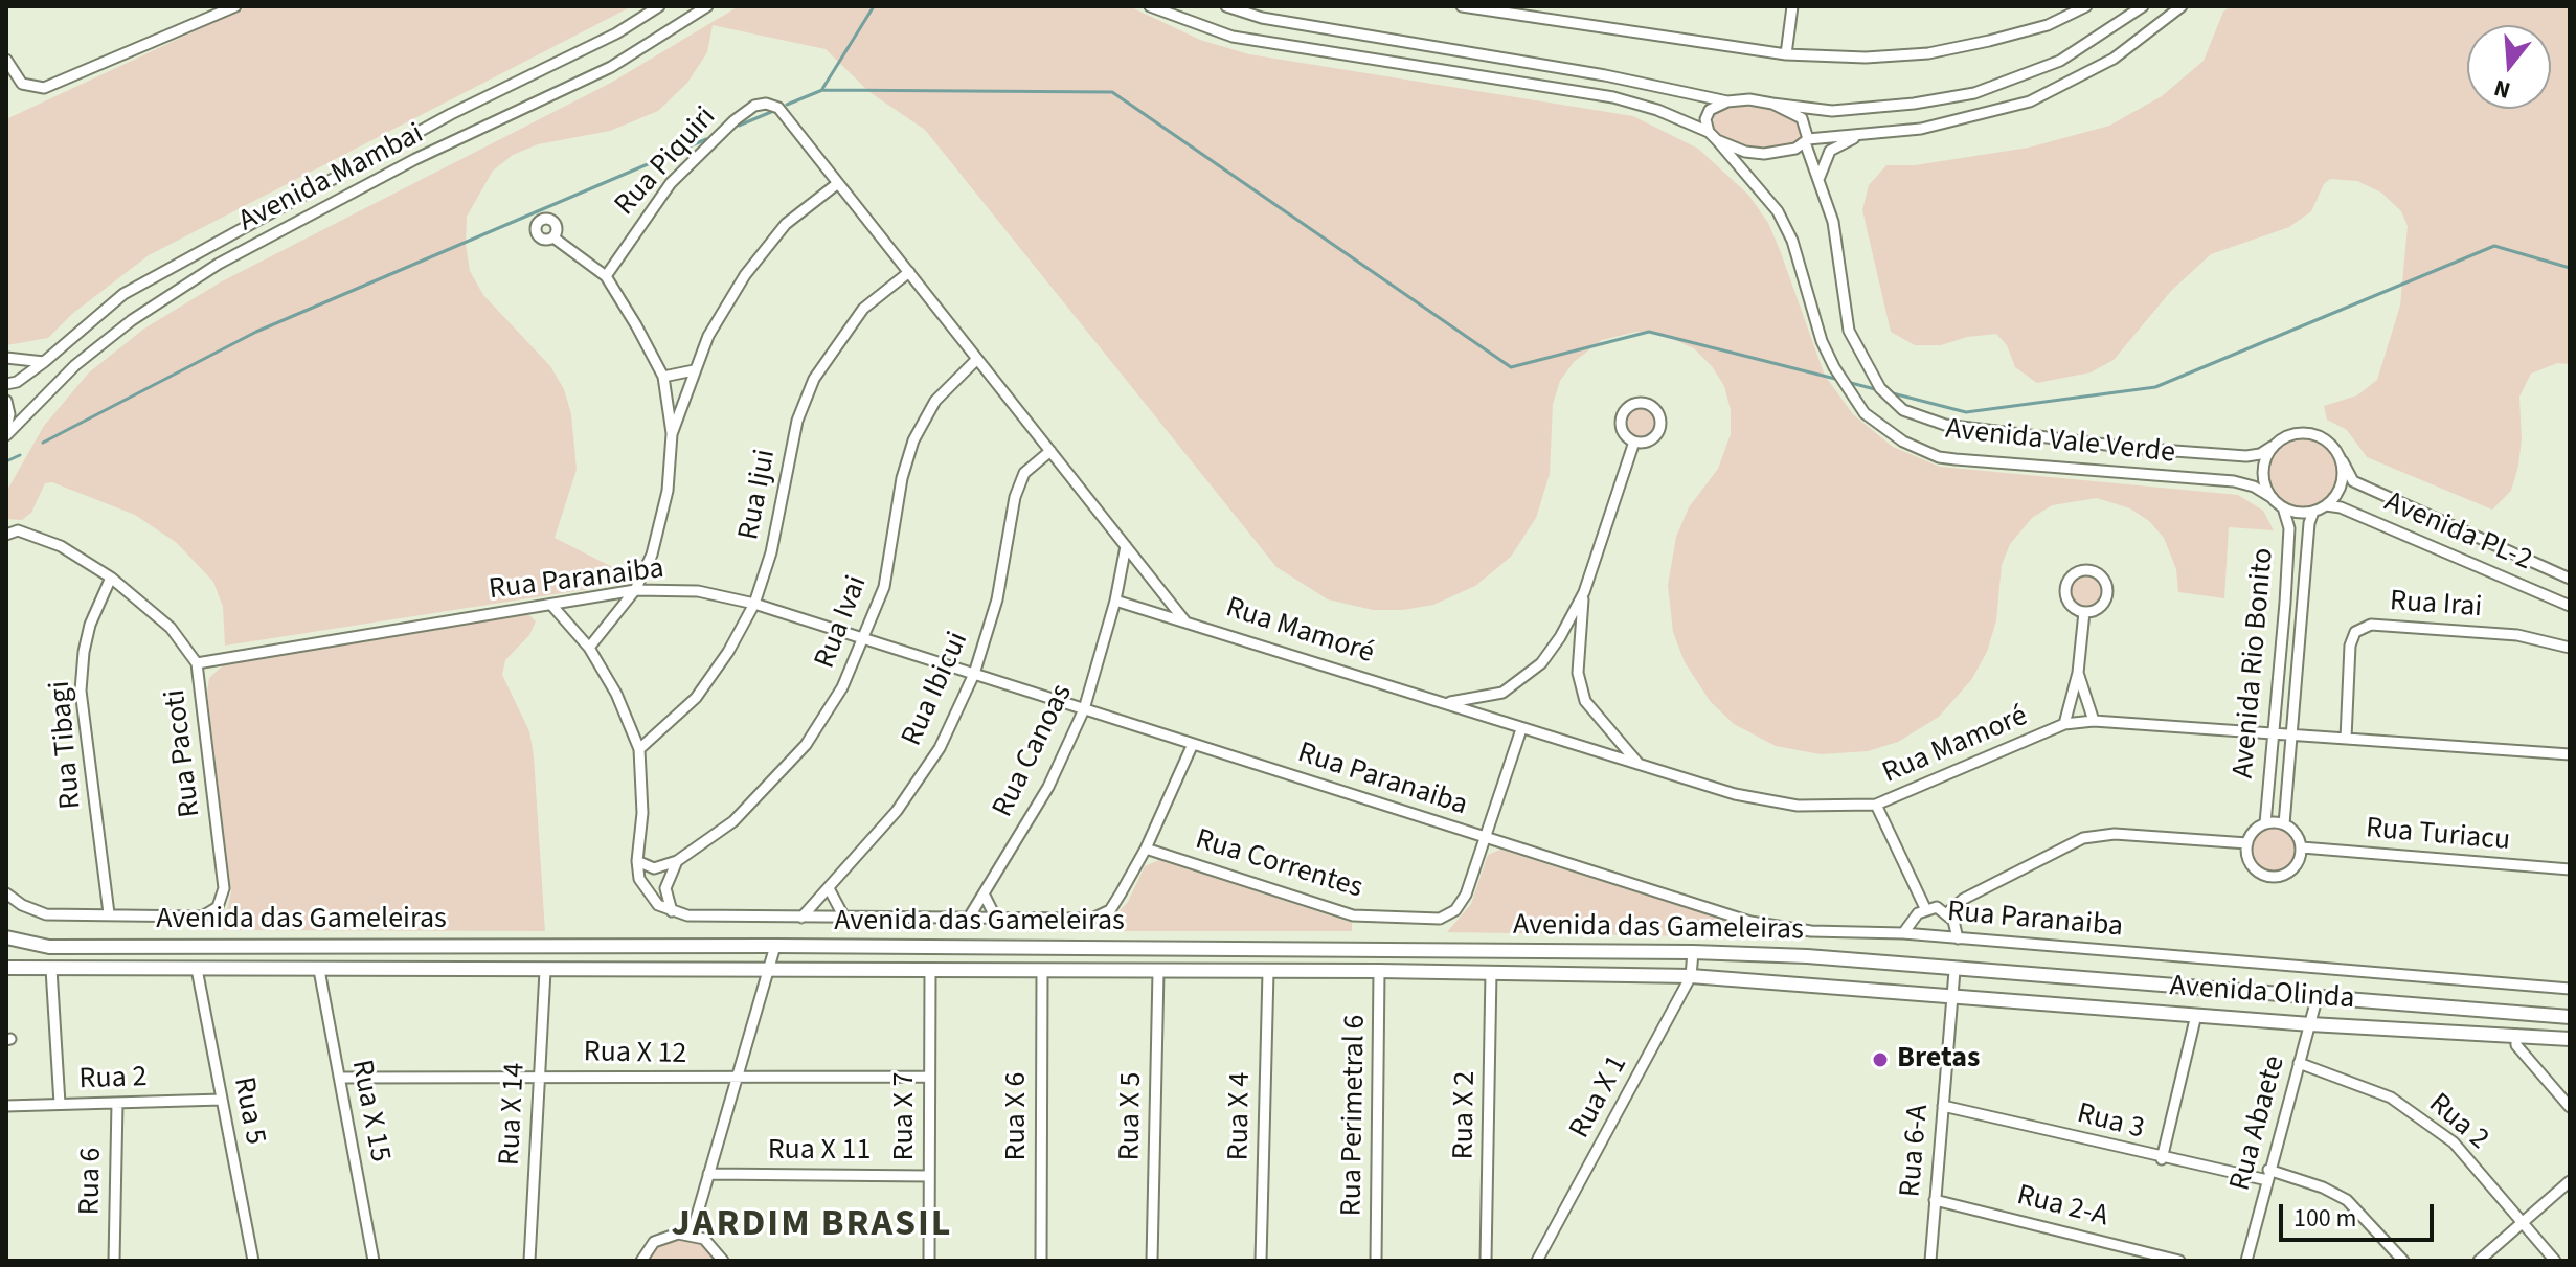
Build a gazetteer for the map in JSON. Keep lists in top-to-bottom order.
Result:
{
  "streets": {
    "main road": ["Avenida das Gameleiras", "Avenida Olinda"],
    "street": [
      "Rua Piquiri",
      "Avenida Mambai",
      "Avenida Vale Verde",
      "Rua Ijui",
      "Avenida PL-2",
      "Rua Paranaiba",
      "Rua Irai",
      "Rua Ivai",
      "Rua Mamoré",
      "Avenida Rio Bonito",
      "Rua Ibicui",
      "Rua Tibagi",
      "Rua Canoas",
      "Rua Pacoti",
      "Rua Turiacu",
      "Rua Correntes",
      "Rua X 12",
      "Rua 2",
      "Rua X 1",
      "Rua 5",
      "Rua X 15",
      "Rua X 14",
      "Rua Perimetral 6",
      "Rua X 2",
      "Rua X 7",
      "Rua X 6",
      "Rua X 5",
      "Rua X 4",
      "Rua 3",
      "Rua Abaete",
      "Rua 6-A",
      "Rua X 11",
      "Rua 6",
      "Rua 2-A"
    ]
  },
  "crossings": [
    ["Rua Piquiri", "Rua Mamoré"],
    ["Avenida Vale Verde", "Avenida PL-2"],
    ["Avenida Vale Verde", "Avenida Rio Bonito"],
    ["Rua Ijui", "Rua Paranaiba"],
    ["Rua Ijui", "Rua Mamoré"],
    ["Avenida PL-2", "Avenida Rio Bonito"],
    ["Rua Paranaiba", "Rua Ivai"],
    ["Rua Paranaiba", "Rua Ibicui"],
    ["Rua Paranaiba", "Rua Canoas"],
    ["Rua Paranaiba", "Rua Pacoti"],
    ["Rua Paranaiba", "Rua Correntes"],
    ["Rua Irai", "Rua Mamoré"],
    ["Rua Ivai", "Rua Mamoré"],
    ["Rua Mamoré", "Avenida Rio Bonito"],
    ["Rua Mamoré", "Rua Ibicui"],
    ["Rua Mamoré", "Rua Canoas"],
    ["Rua Mamoré", "Rua Correntes"],
    ["Avenida Rio Bonito", "Rua Turiacu"],
    ["Rua Tibagi", "Rua Pacoti"],
    ["Avenida das Gameleiras", "Avenida Olinda"],
    ["Avenida das Gameleiras", "Rua X 1"],
    ["Avenida das Gameleiras", "Rua 5"],
    ["Avenida das Gameleiras", "Rua X 15"],
    ["Avenida das Gameleiras", "Rua X 14"],
    ["Avenida das Gameleiras", "Rua Perimetral 6"],
    ["Avenida das Gameleiras", "Rua X 2"],
    ["Avenida das Gameleiras", "Rua X 7"],
    ["Avenida das Gameleiras", "Rua X 6"],
    ["Avenida das Gameleiras", "Rua X 5"],
    ["Avenida das Gameleiras", "Rua X 4"],
    ["Avenida das Gameleiras", "Rua 6-A"],
    ["Avenida Olinda", "Rua Abaete"],
    ["Avenida Olinda", "Rua 6-A"],
    ["Rua X 12", "Rua X 15"],
    ["Rua X 12", "Rua X 14"],
    ["Rua X 12", "Rua X 7"],
    ["Rua 2", "Rua 5"],
    ["Rua 2", "Rua Abaete"],
    ["Rua 2", "Rua 6"],
    ["Rua X 7", "Rua X 11"],
    ["Rua 3", "Rua Abaete"],
    ["Rua 3", "Rua 6-A"],
    ["Rua 6-A", "Rua 2-A"]
  ],
  "districts": ["JARDIM BRASIL"],
  "places": ["Bretas"],
  "scale_bar": "100 m",
  "north": "bottom"
}
